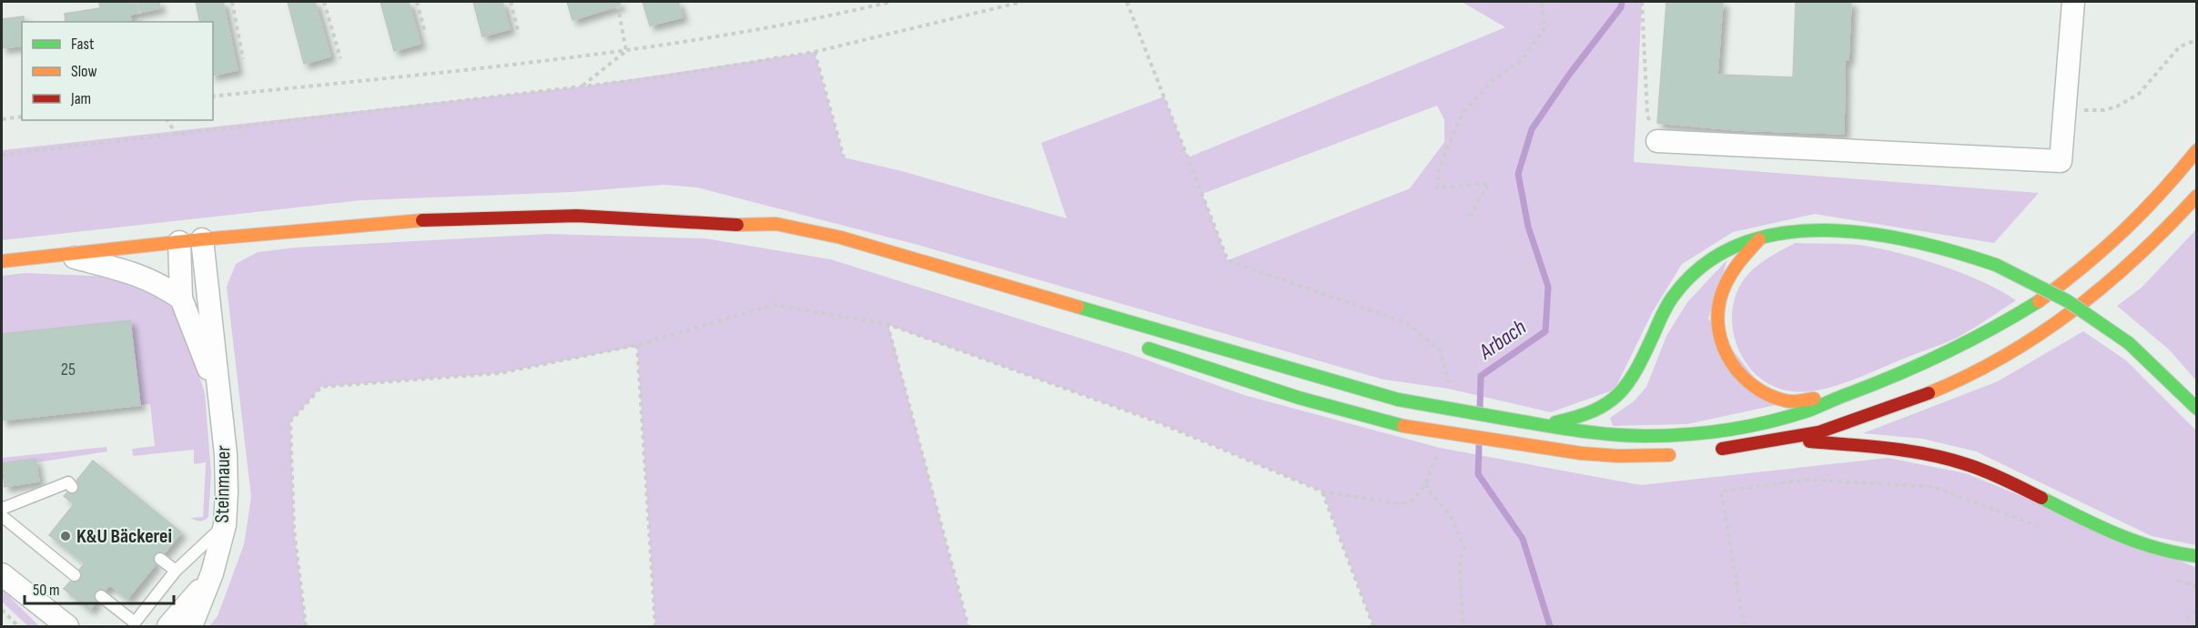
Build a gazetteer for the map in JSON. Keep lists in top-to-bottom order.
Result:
{
  "streets": {
    "street": ["Steinmauer"]
  },
  "water": ["Arbach"],
  "places": ["K&U Bäckerei"],
  "house_numbers": ["25"],
  "legend": ["Fast", "Slow", "Jam"],
  "scale_bar": "50 m"
}
